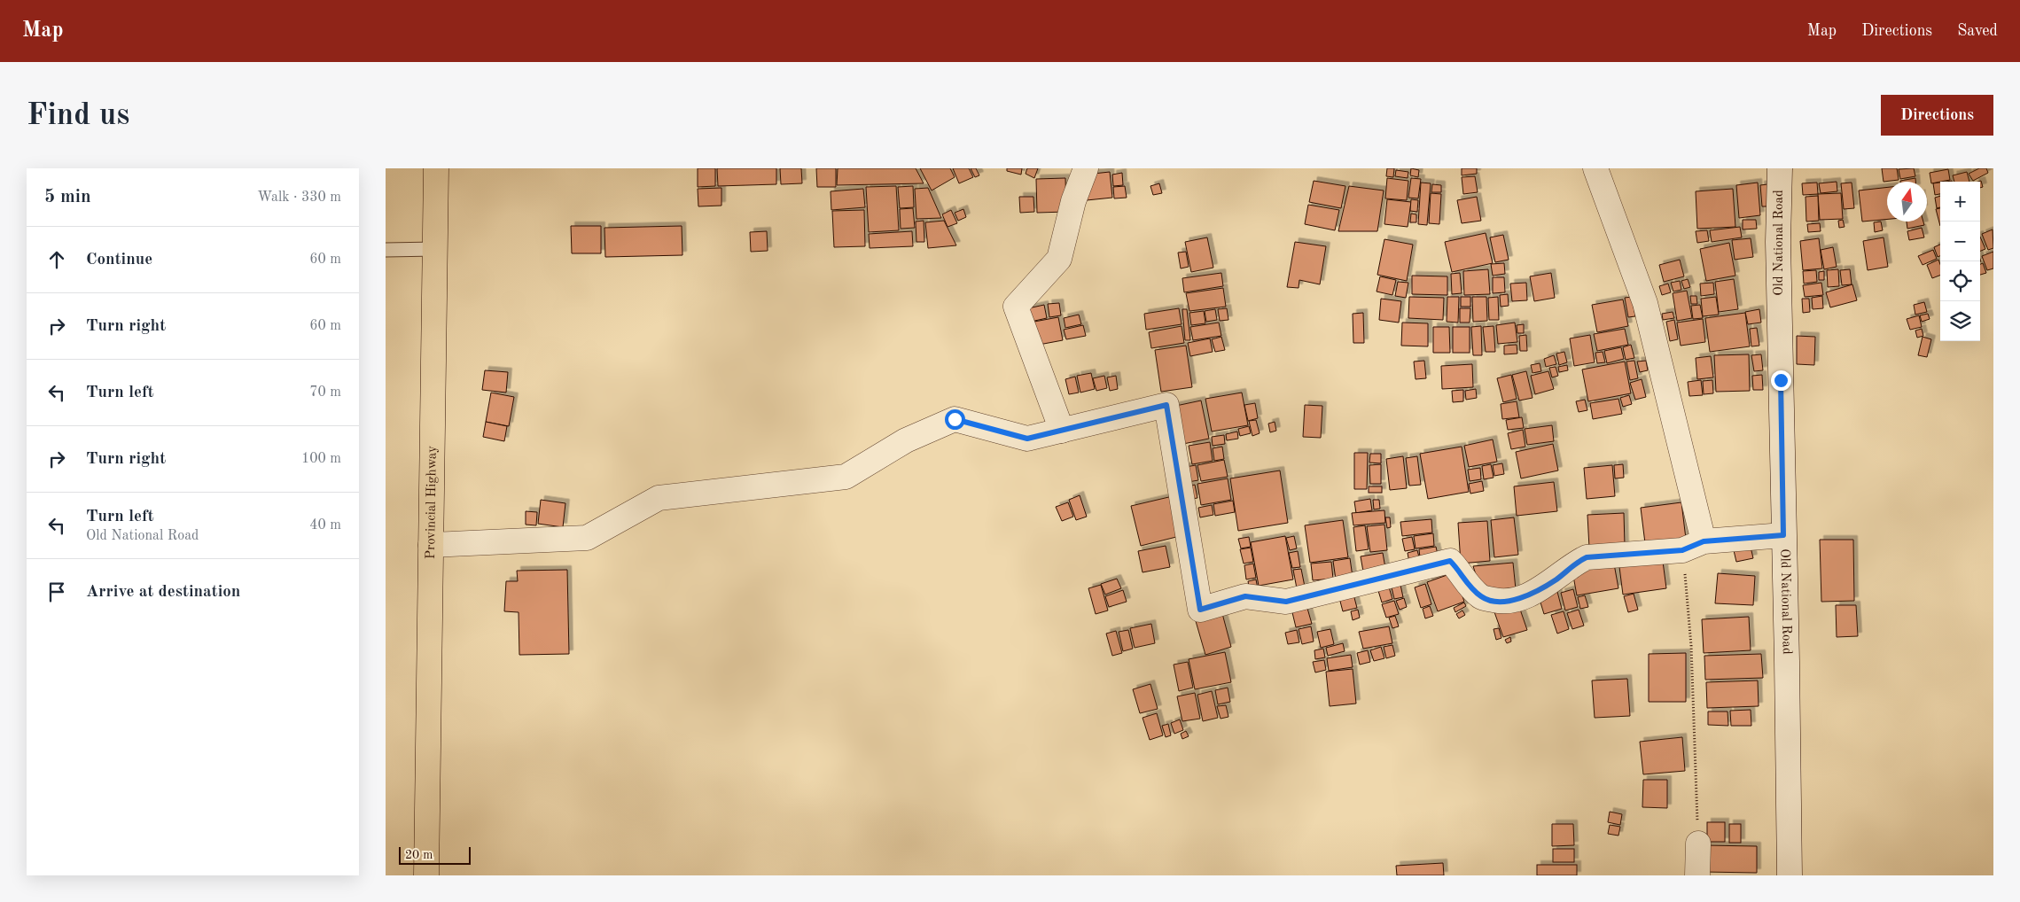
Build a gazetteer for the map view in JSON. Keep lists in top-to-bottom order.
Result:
{
  "streets": {
    "main road": ["Provincial Highway"],
    "street": ["Old National Road"]
  },
  "scale_bar": "20 m",
  "north": "top",
  "page": {
    "header": "Map",
    "nav": ["Map", "Directions", "Saved"],
    "buttons": "Directions",
    "title": "Find us",
    "heading": ["5 min", "Walk · 330 m"],
    "map_buttons": ["+", "−"],
    "list": [
      ["Continue", "60 m"],
      ["Turn right", "60 m"],
      ["Turn left", "70 m"],
      ["Turn right", "100 m"],
      ["Turn left", "Old National Road", "40 m"],
      "Arrive at destination"
    ],
    "scale": "20 m"
  }
}
